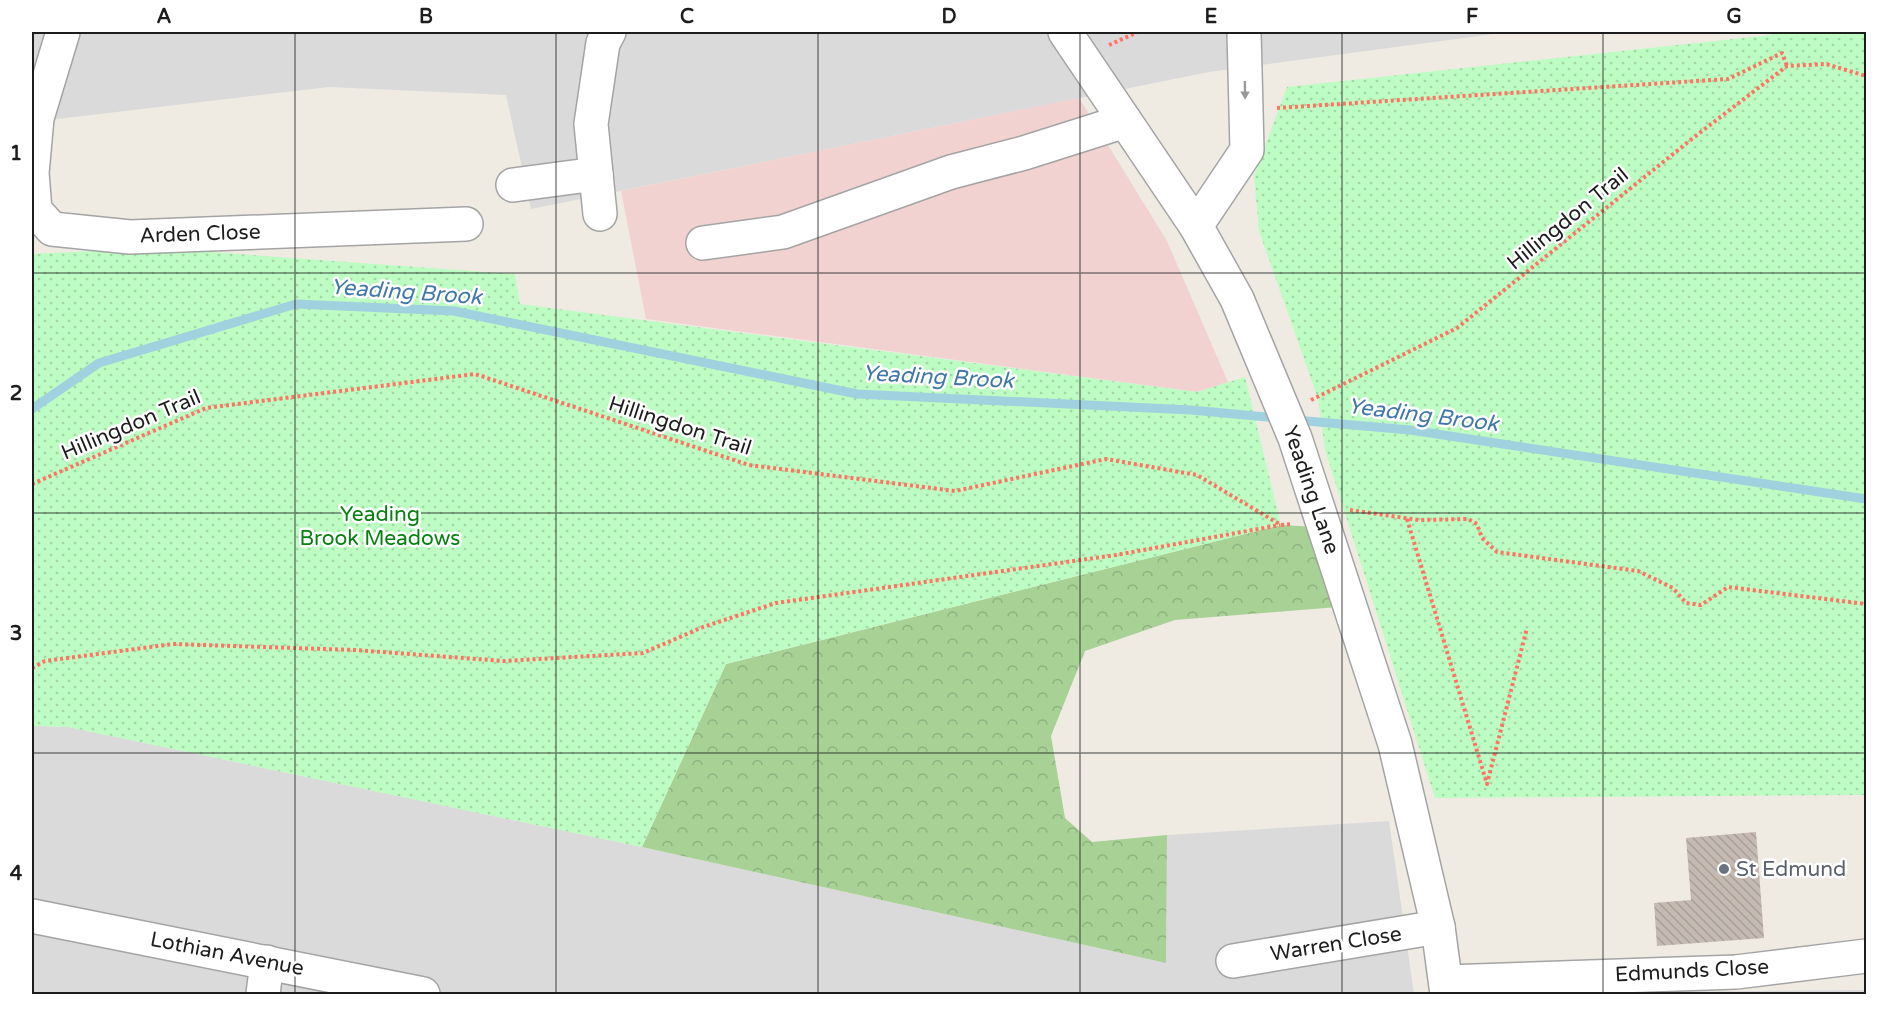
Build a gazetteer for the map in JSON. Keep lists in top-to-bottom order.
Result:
{
  "streets": {
    "street": [
      "Arden Close",
      "Yeading Lane",
      "Warren Close",
      "Lothian Avenue",
      "Edmunds Close"
    ],
    "path": ["Hillingdon Trail"]
  },
  "crossings": [
    ["Hillingdon Trail", "Yeading Lane"],
    ["Yeading Lane", "Warren Close"],
    ["Yeading Lane", "Edmunds Close"]
  ],
  "water": ["Yeading Brook"],
  "parks": ["Yeading Brook Meadows"],
  "places": ["St Edmund"],
  "grid": {
    "columns": [
      "A",
      "B",
      "C",
      "D",
      "E",
      "F",
      "G"
    ],
    "rows": [
      "1",
      "2",
      "3",
      "4"
    ]
  }
}
